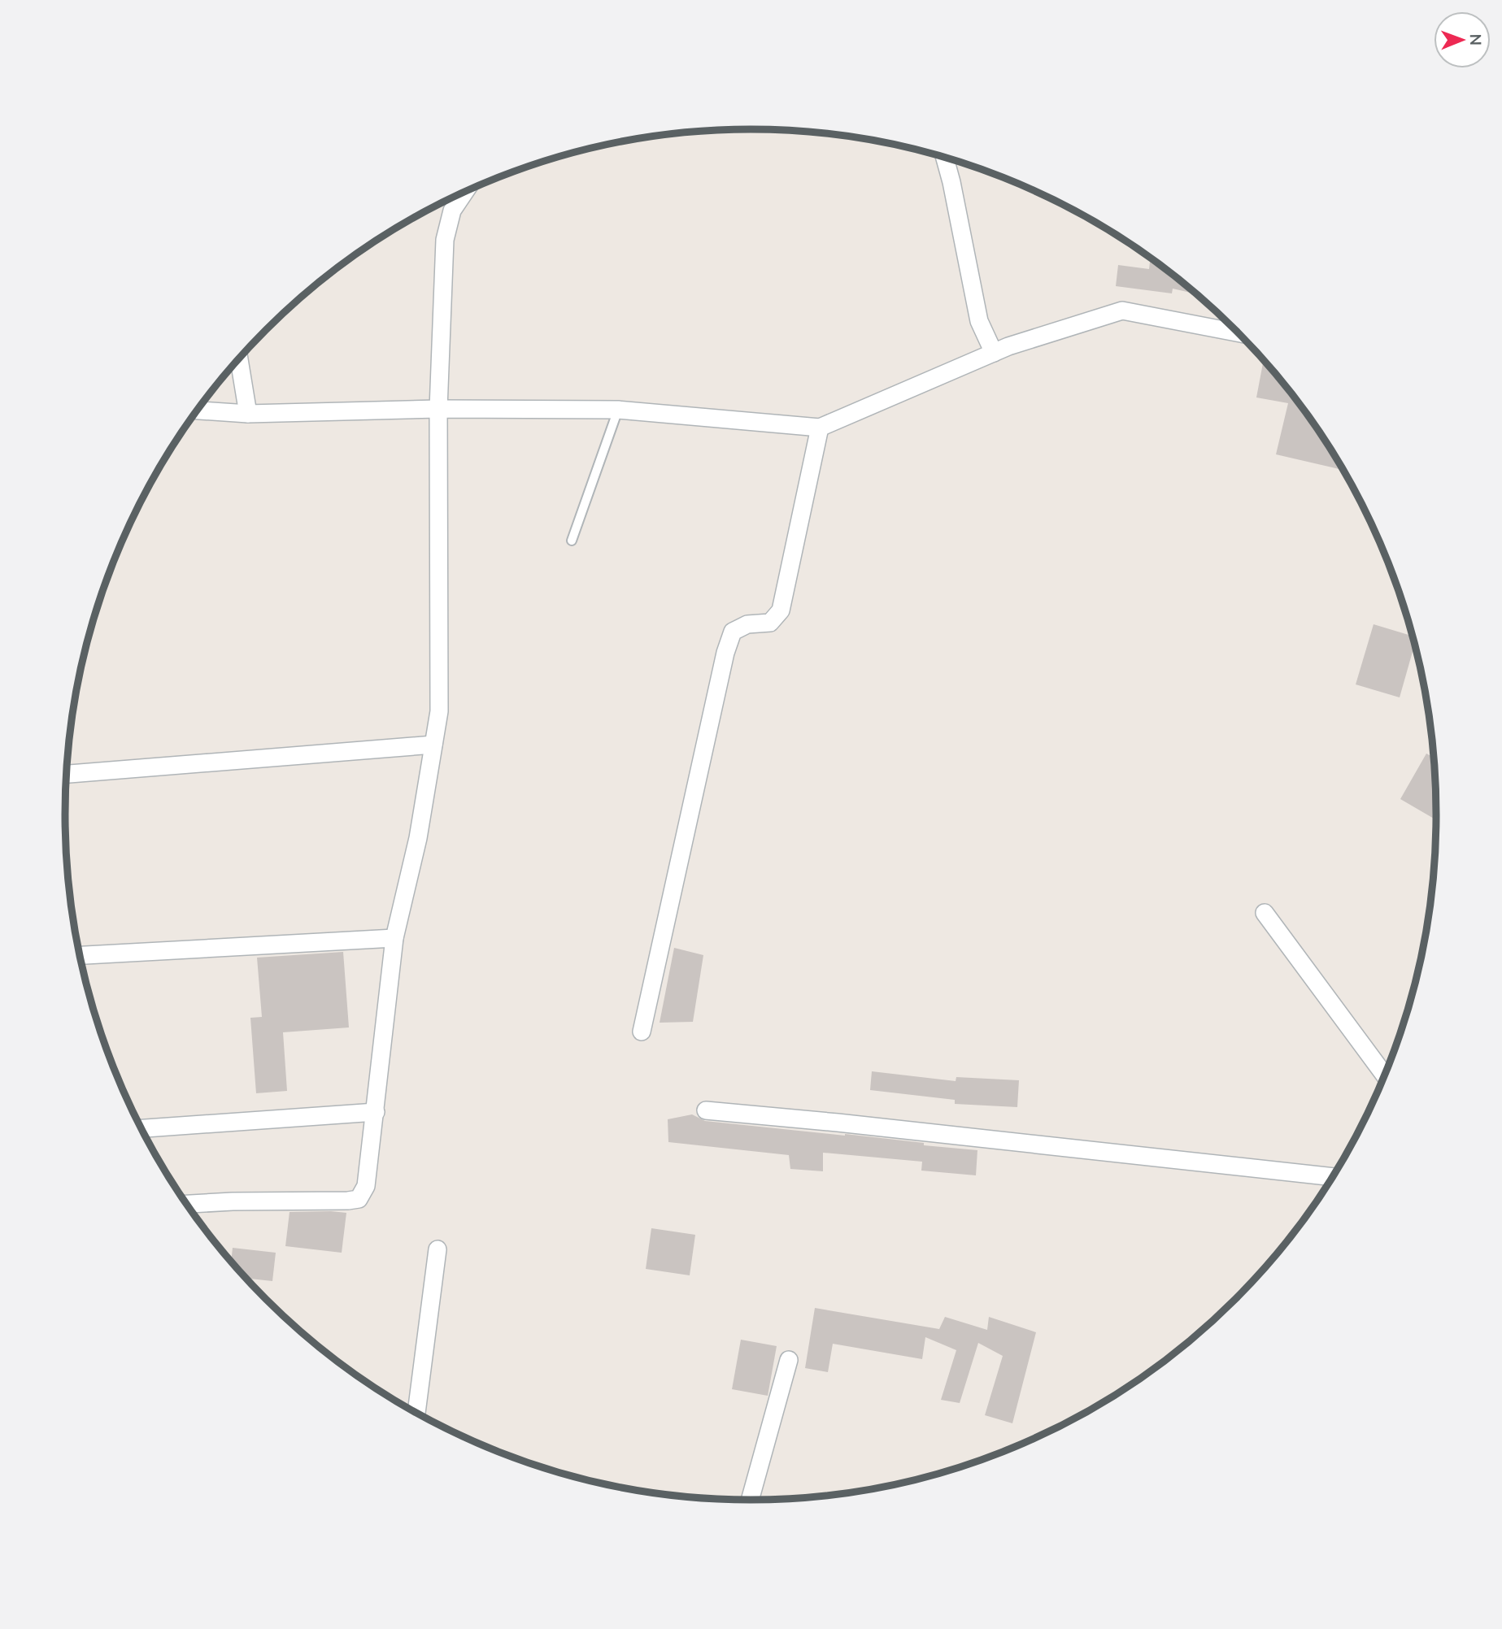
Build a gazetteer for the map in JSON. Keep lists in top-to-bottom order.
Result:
{
  "north": "right"
}
